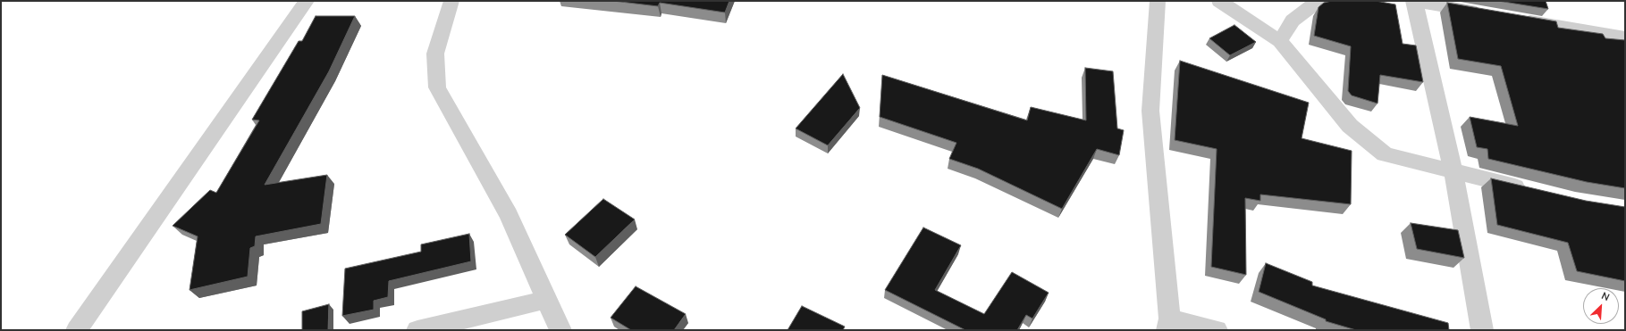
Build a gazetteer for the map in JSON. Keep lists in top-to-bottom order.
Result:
{
  "north": "top right"
}
